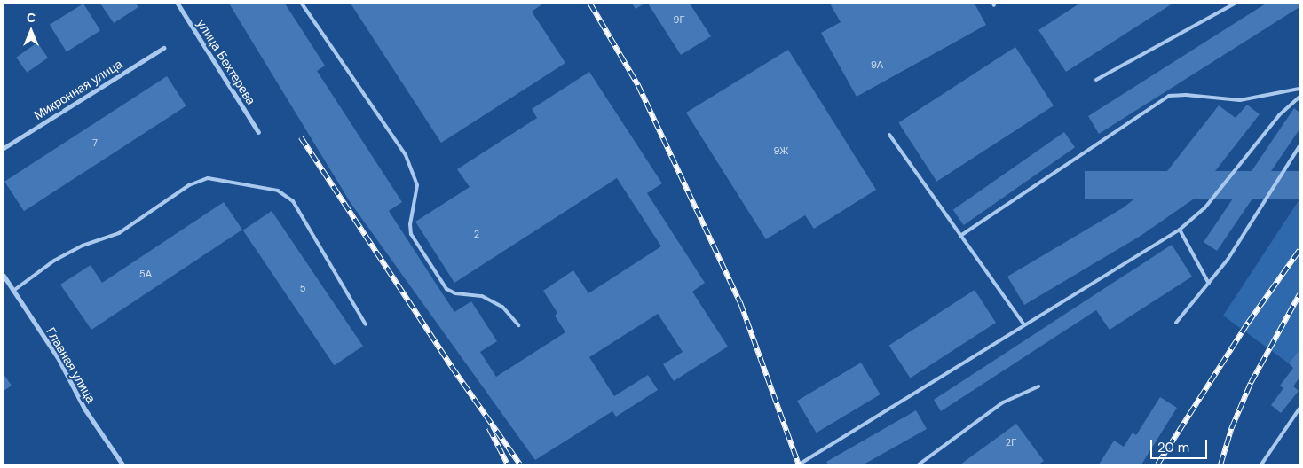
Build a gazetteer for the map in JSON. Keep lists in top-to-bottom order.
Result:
{
  "streets": {
    "street": ["улица Бехтерева", "Микронная улица", "Главная улица"]
  },
  "house_numbers": [
    "9Г",
    "9А",
    "7",
    "9Ж",
    "2",
    "5А",
    "5",
    "2Г"
  ],
  "scale_bar": "20 m",
  "north": "top"
}
